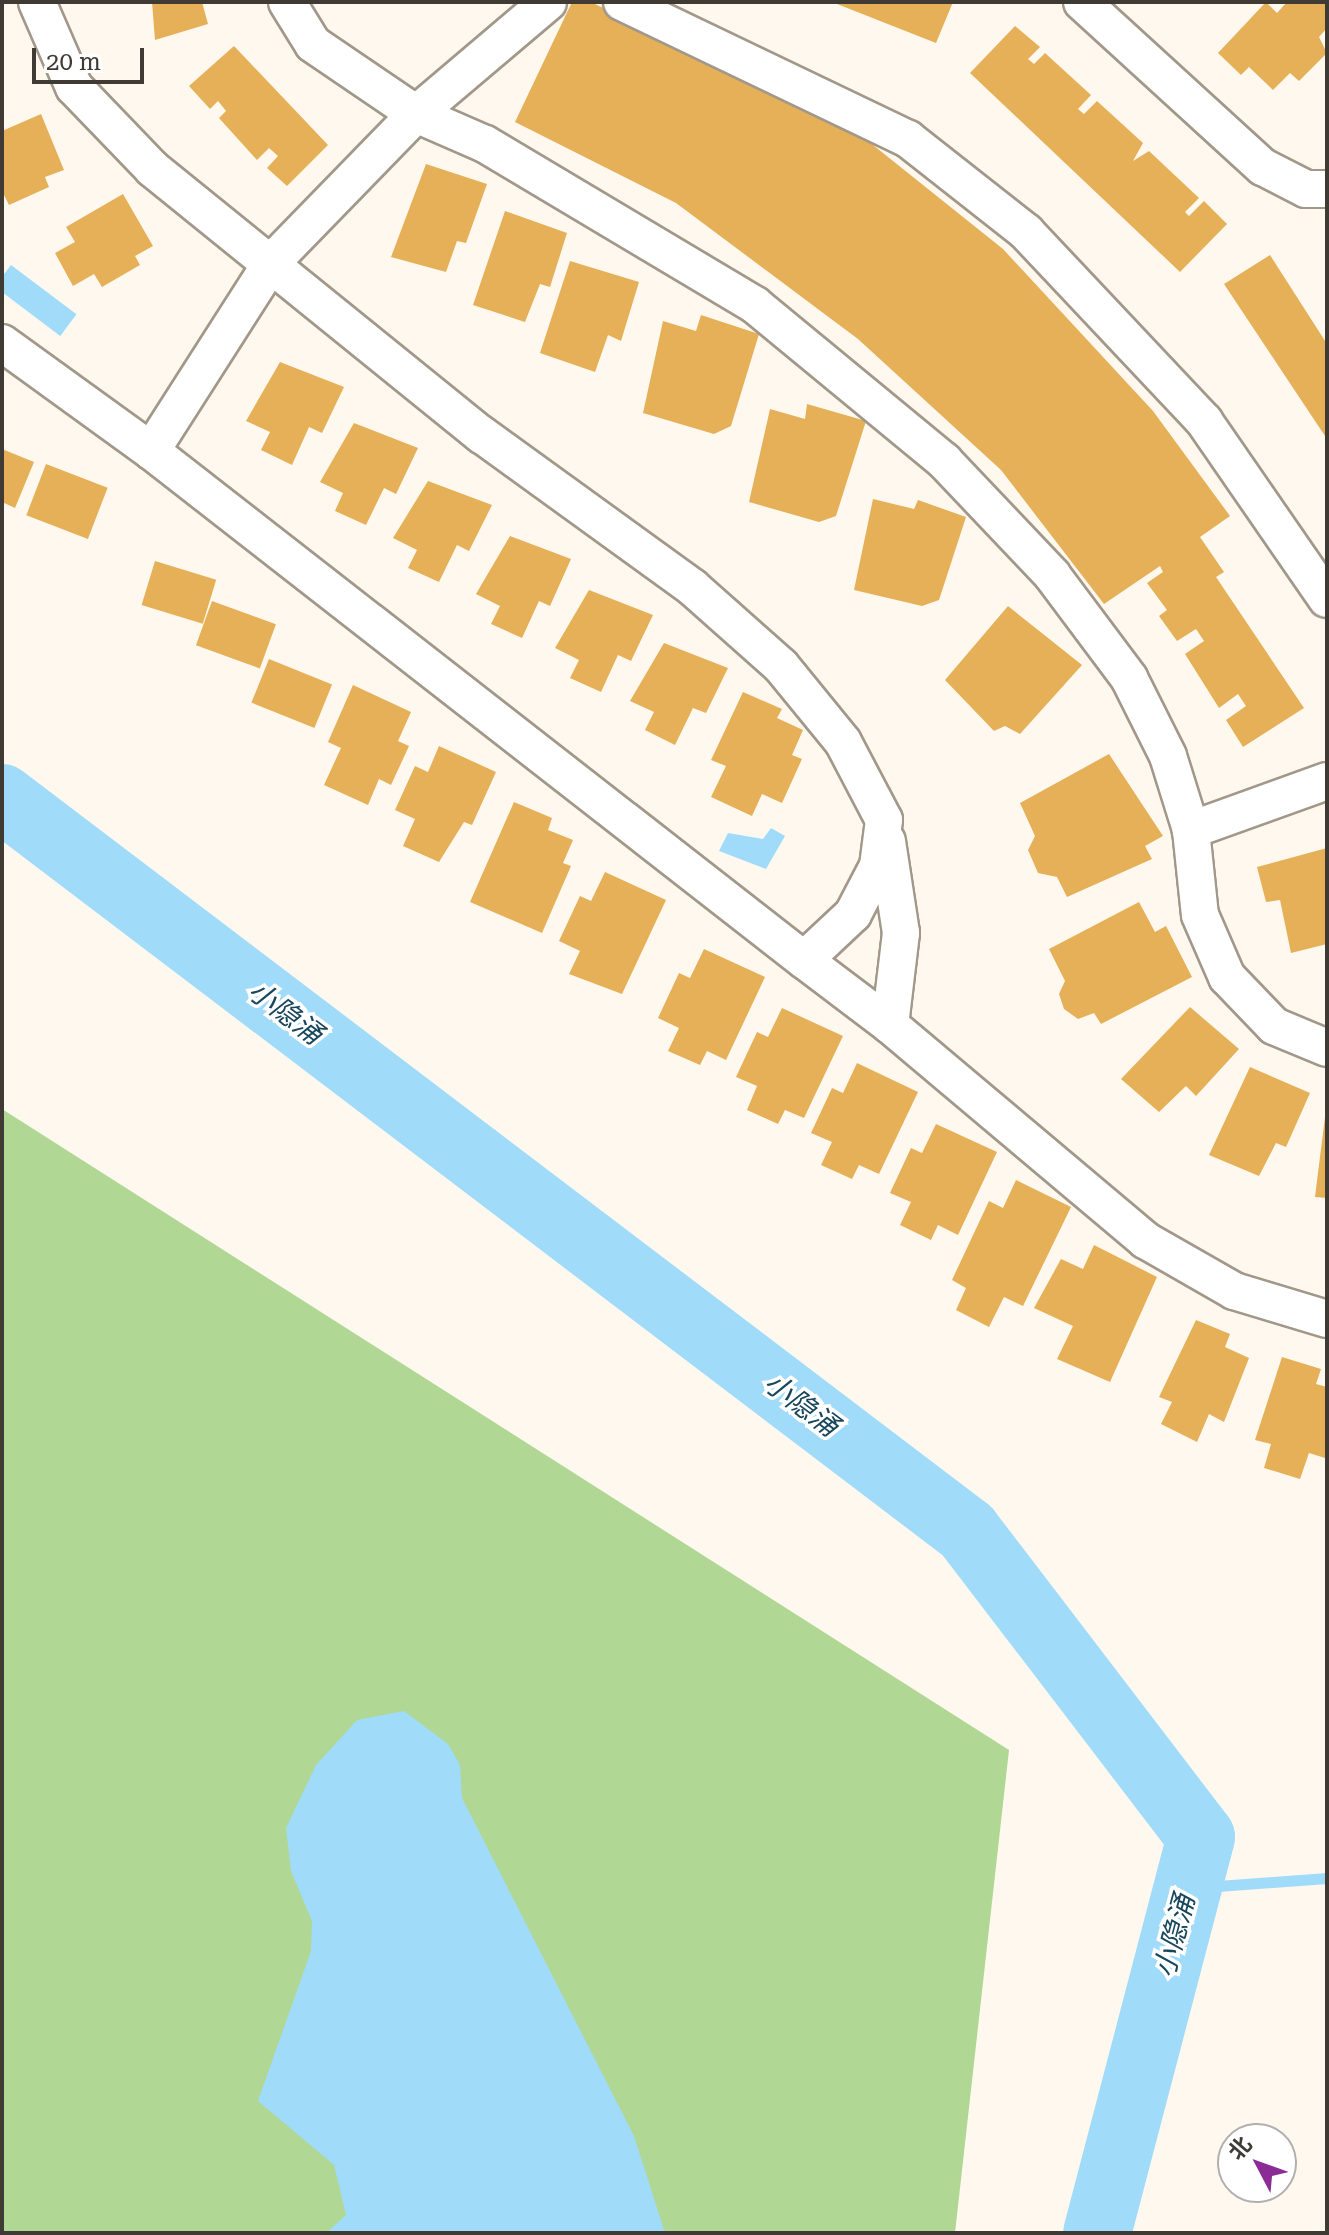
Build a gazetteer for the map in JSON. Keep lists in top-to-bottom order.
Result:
{
  "water": ["小隐涌"],
  "scale_bar": "20 m",
  "north": "top left"
}
